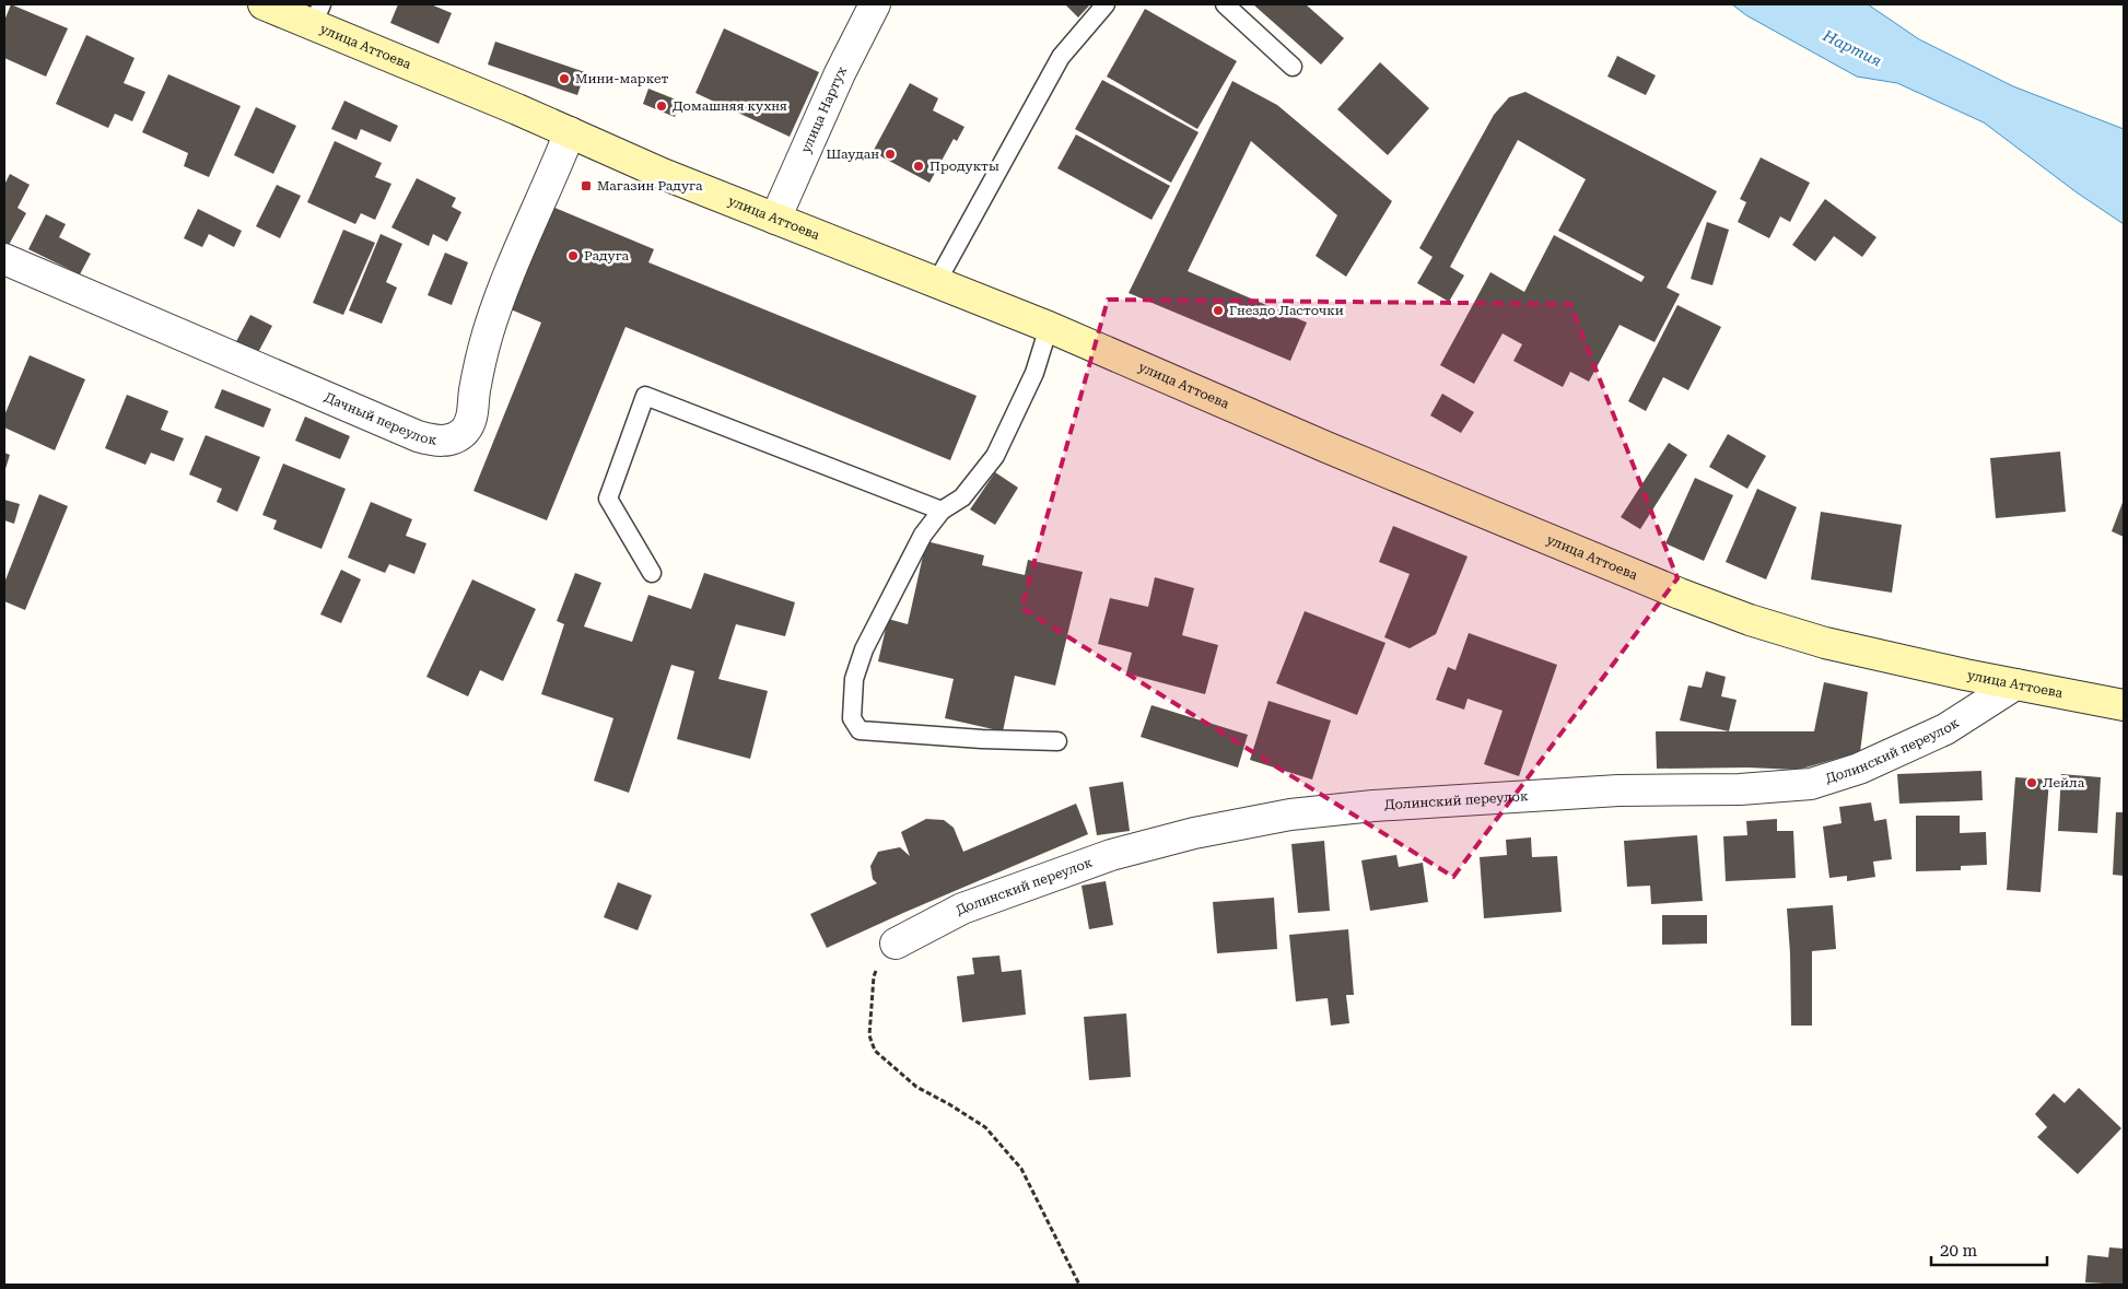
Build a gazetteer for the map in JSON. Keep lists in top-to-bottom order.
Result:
{
  "streets": {
    "street": [
      "улица Аттоева",
      "улица Нартух",
      "Дачный переулок",
      "Долинский переулок"
    ]
  },
  "crossings": [
    ["улица Аттоева", "улица Нартух"],
    ["улица Аттоева", "Дачный переулок"],
    ["улица Аттоева", "Долинский переулок"]
  ],
  "water": ["Нартия"],
  "places": {
    "other": [
      "Мини-маркет",
      "Домашняя кухня",
      "Шаудан",
      "Продукты",
      "Радуга",
      "Гнездо Ласточки",
      "Лейла"
    ],
    "transit": ["Магазин Радуга"]
  },
  "scale_bar": "20 m"
}
